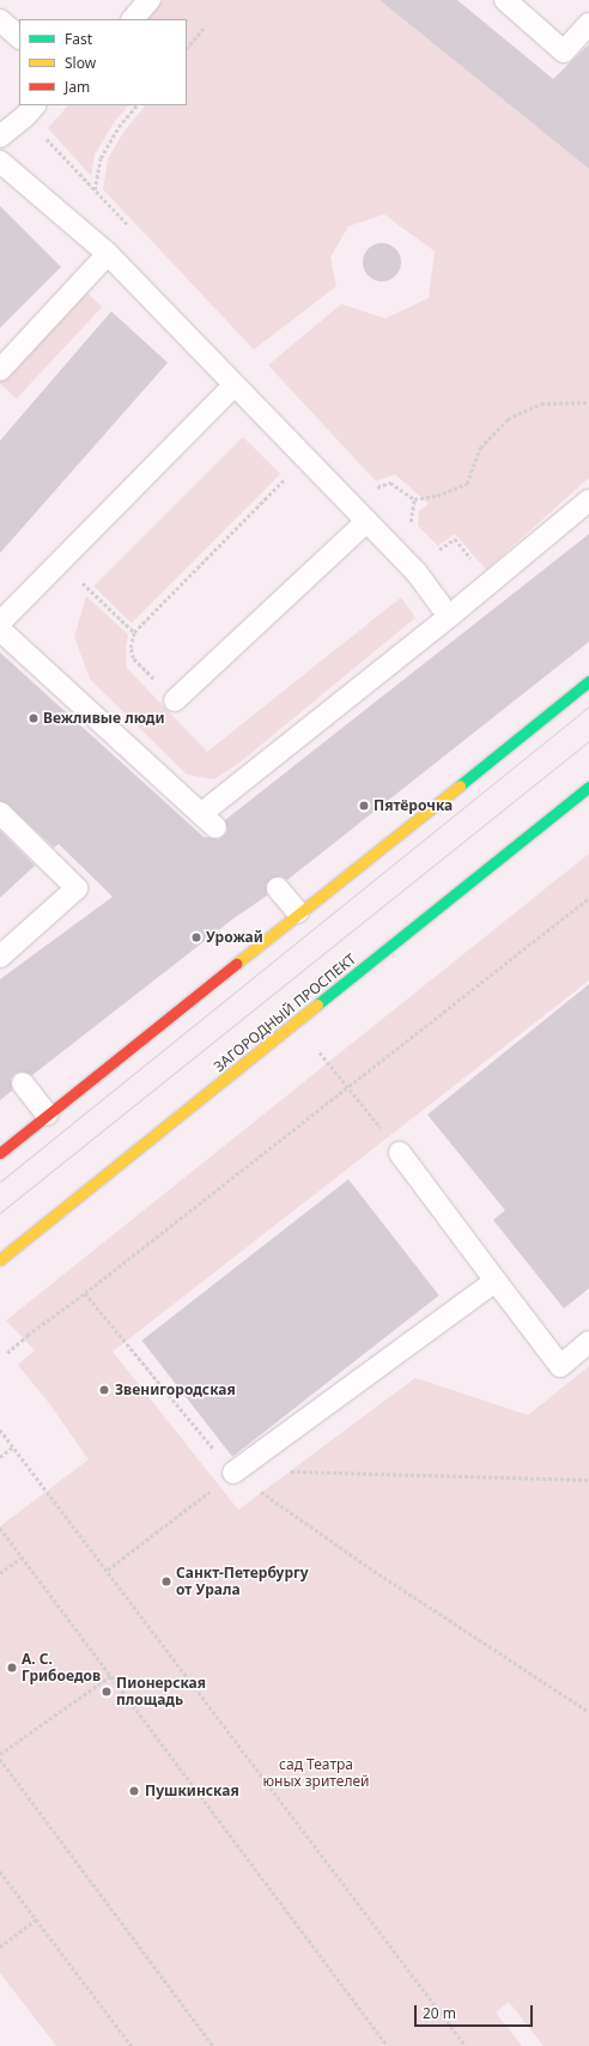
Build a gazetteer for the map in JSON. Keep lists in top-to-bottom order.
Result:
{
  "streets": {
    "main road": ["ЗАГОРОДНЫЙ ПРОСПЕКТ"]
  },
  "parks": ["сад Театра юных зрителей"],
  "places": [
    "Вежливые люди",
    "Пятёрочка",
    "Урожай",
    "Звенигородская",
    "Санкт-Петербургу от Урала",
    "А. С. Грибоедов",
    "Пионерская площадь",
    "Пушкинская"
  ],
  "legend": ["Fast", "Slow", "Jam"],
  "scale_bar": "20 m"
}
